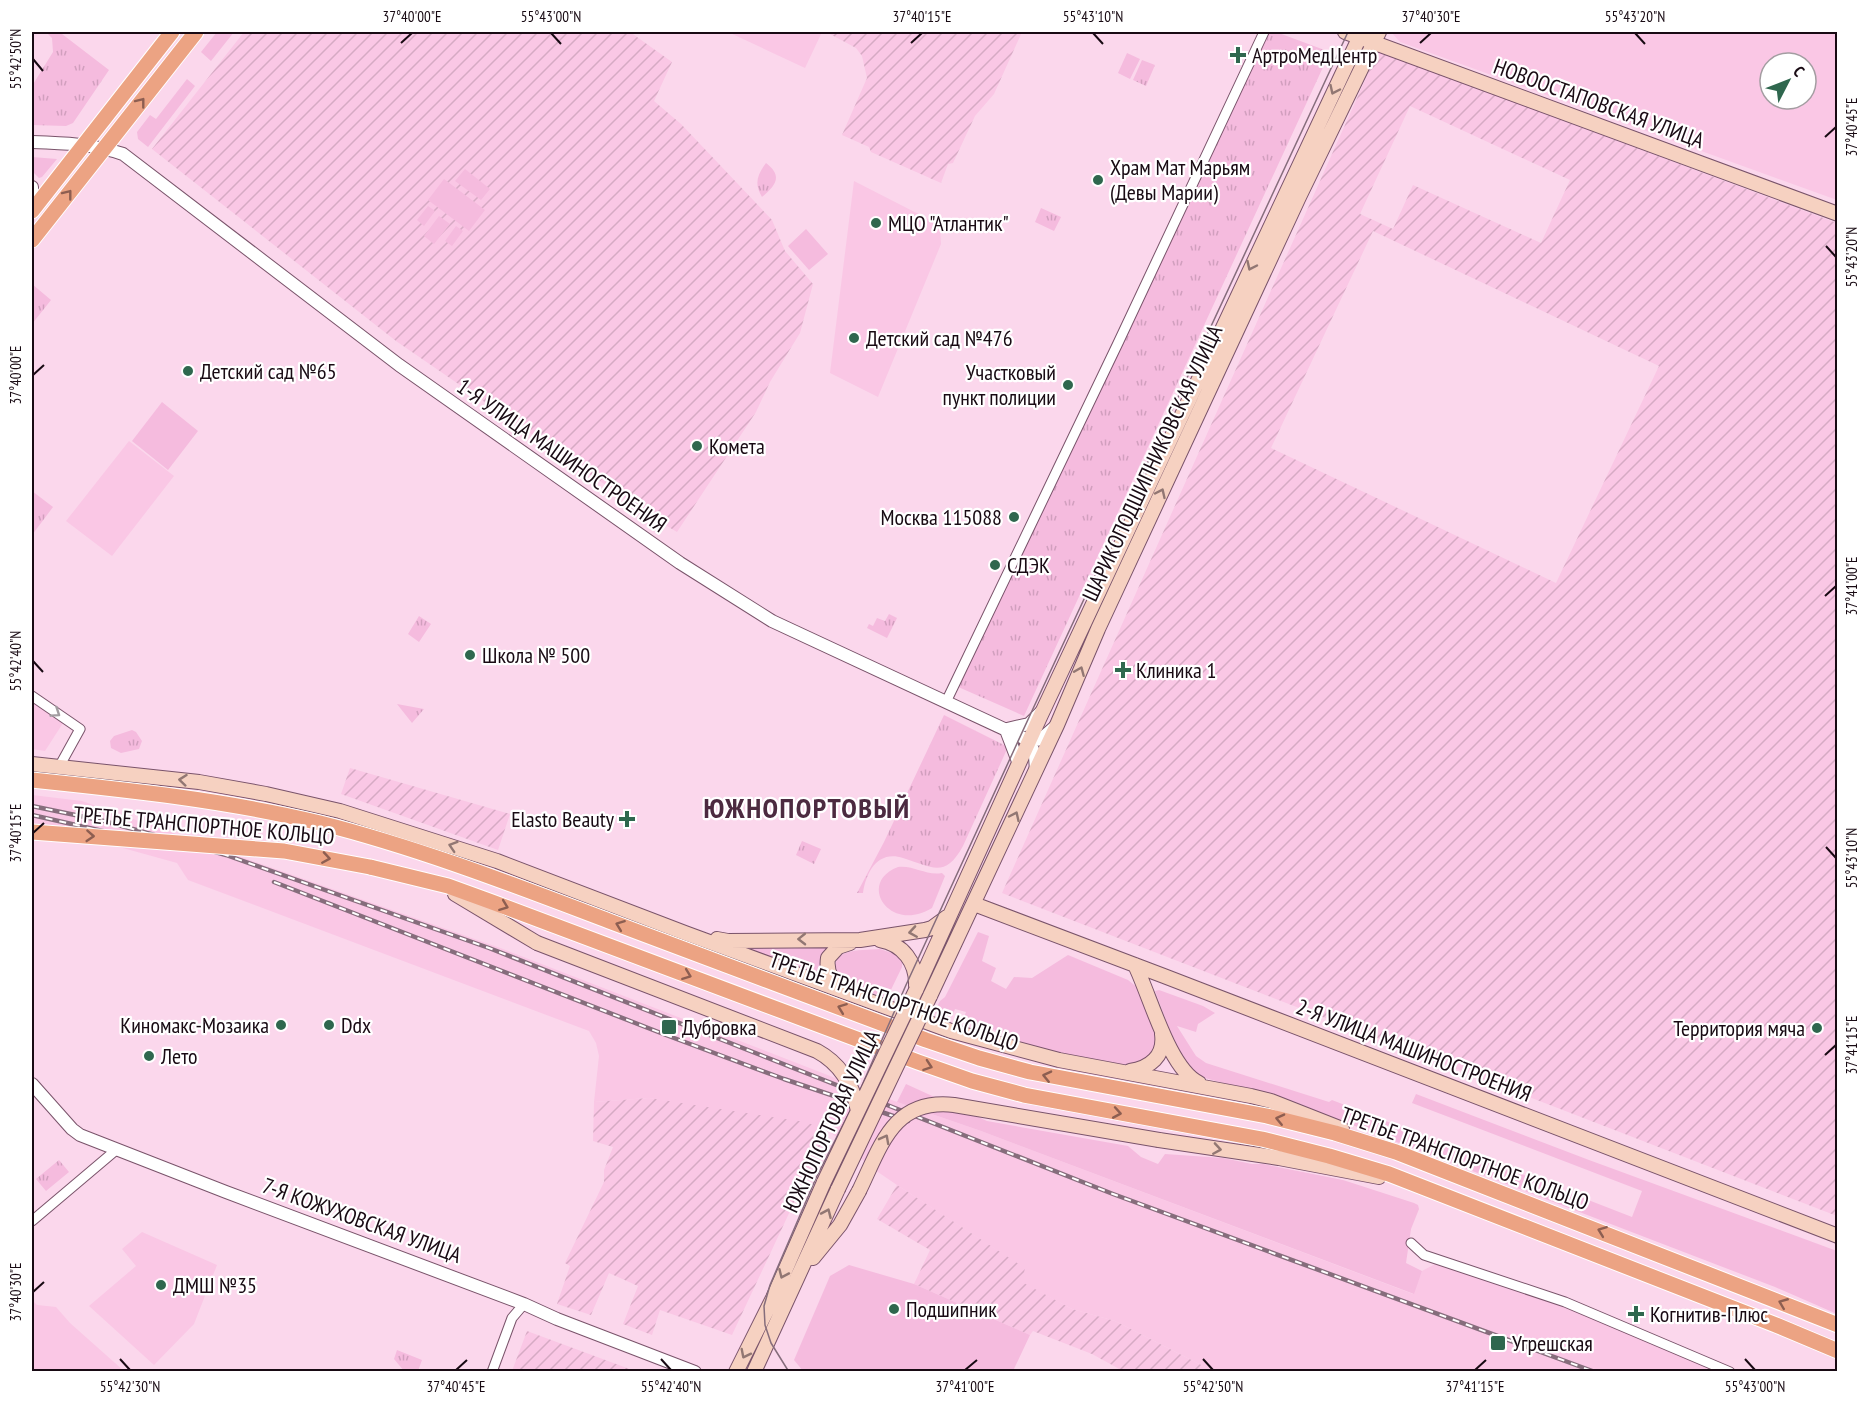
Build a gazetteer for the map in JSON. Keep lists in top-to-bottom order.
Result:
{
  "streets": {
    "main road": [
      "НОВООСТАПОВСКАЯ УЛИЦА",
      "ШАРИКОПОДШИПНИКОВСКАЯ УЛИЦА",
      "ТРЕТЬЕ ТРАНСПОРТНОЕ КОЛЬЦО",
      "2-Я УЛИЦА МАШИНОСТРОЕНИЯ",
      "ЮЖНОПОРТОВАЯ УЛИЦА"
    ],
    "street": ["1-Я УЛИЦА МАШИНОСТРОЕНИЯ", "7-Я КОЖУХОВСКАЯ УЛИЦА"]
  },
  "crossings": [
    ["НОВООСТАПОВСКАЯ УЛИЦА", "ШАРИКОПОДШИПНИКОВСКАЯ УЛИЦА"],
    ["1-Я УЛИЦА МАШИНОСТРОЕНИЯ", "ШАРИКОПОДШИПНИКОВСКАЯ УЛИЦА"],
    ["ШАРИКОПОДШИПНИКОВСКАЯ УЛИЦА", "2-Я УЛИЦА МАШИНОСТРОЕНИЯ"],
    ["ШАРИКОПОДШИПНИКОВСКАЯ УЛИЦА", "ЮЖНОПОРТОВАЯ УЛИЦА"],
    ["2-Я УЛИЦА МАШИНОСТРОЕНИЯ", "ЮЖНОПОРТОВАЯ УЛИЦА"]
  ],
  "districts": ["ЮЖНОПОРТОВЫЙ"],
  "places": {
    "health": [
      "АртроМедЦентр",
      "Клиника 1",
      "Elasto Beauty",
      "Когнитив-Плюс"
    ],
    "other": [
      "Храм Мат Марьям (Девы Марии)",
      "МЦО \"Атлантик\"",
      "Детский сад №476",
      "Детский сад №65",
      "Участковый пункт полиции",
      "Комета",
      "Москва 115088",
      "СДЭК",
      "Школа № 500",
      "Киномакс-Мозаика",
      "Ddx",
      "Территория мяча",
      "Лето",
      "ДМШ №35",
      "Подшипник"
    ],
    "transit": ["Дубровка", "Угрешская"]
  },
  "north": "top right",
  "coordinates": [
    "37°40'00\"E",
    "55°43'00\"N",
    "37°40'15\"E",
    "55°43'10\"N",
    "37°40'30\"E",
    "55°43'20\"N",
    "55°42'50\"N",
    "37°40'45\"E",
    "37°41'00\"E",
    "55°42'40\"N",
    "37°41'15\"E",
    "55°42'30\"N"
  ]
}
